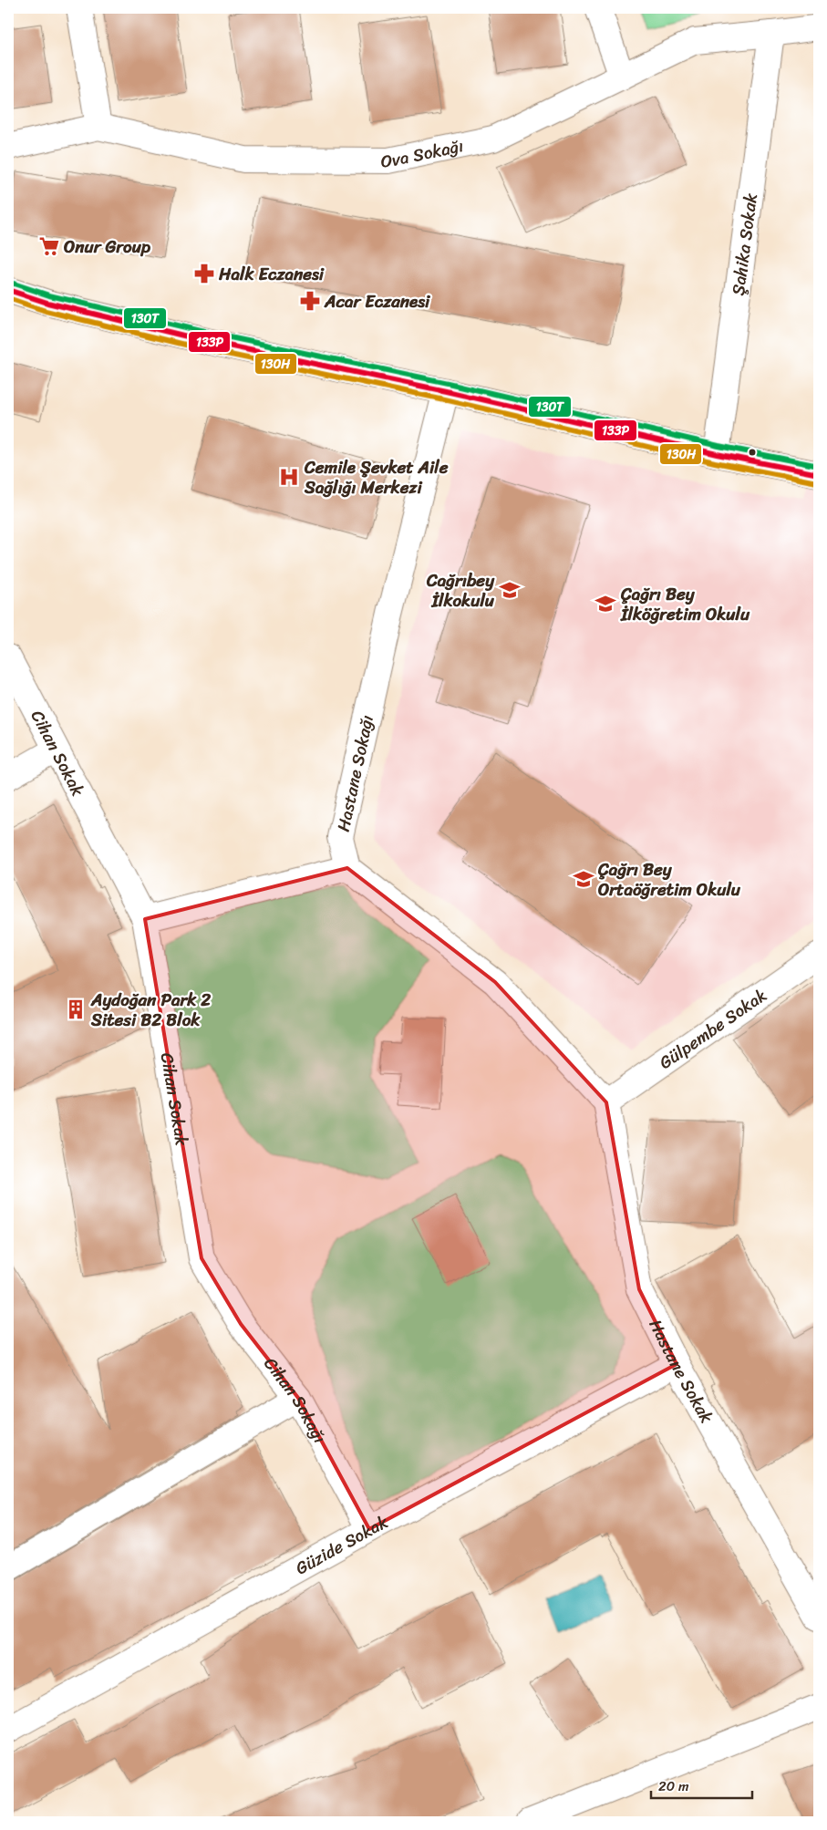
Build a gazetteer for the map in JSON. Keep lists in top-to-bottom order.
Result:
{
  "streets": {
    "street": [
      "Ova Sokağı",
      "Şahika Sokak",
      "Cihan Sokak",
      "Hastane Sokağı",
      "Gülpembe Sokak",
      "Hastane Sokak",
      "Cihan Sokağı",
      "Güzide Sokak"
    ]
  },
  "crossings": [
    ["Ova Sokağı", "Şahika Sokak"],
    ["Cihan Sokak", "Cihan Sokağı"],
    ["Gülpembe Sokak", "Hastane Sokak"],
    ["Hastane Sokak", "Güzide Sokak"],
    ["Cihan Sokağı", "Güzide Sokak"]
  ],
  "places": {
    "supermarket": ["Onur Group"],
    "pharmacy": ["Halk Eczanesi", "Acar Eczanesi"],
    "hospital": ["Cemile Şevket Aile Sağlığı Merkezi"],
    "school or university": ["Cağrıbey İlkokulu", "Çağrı Bey İlköğretim Okulu", "Çağrı Bey Ortaöğretim Okulu"],
    "building": ["Aydoğan Park 2 Sitesi B2 Blok"]
  },
  "lines": ["transit line 130T", "transit line 133P", "transit line 130H"],
  "scale_bar": "20 m"
}
